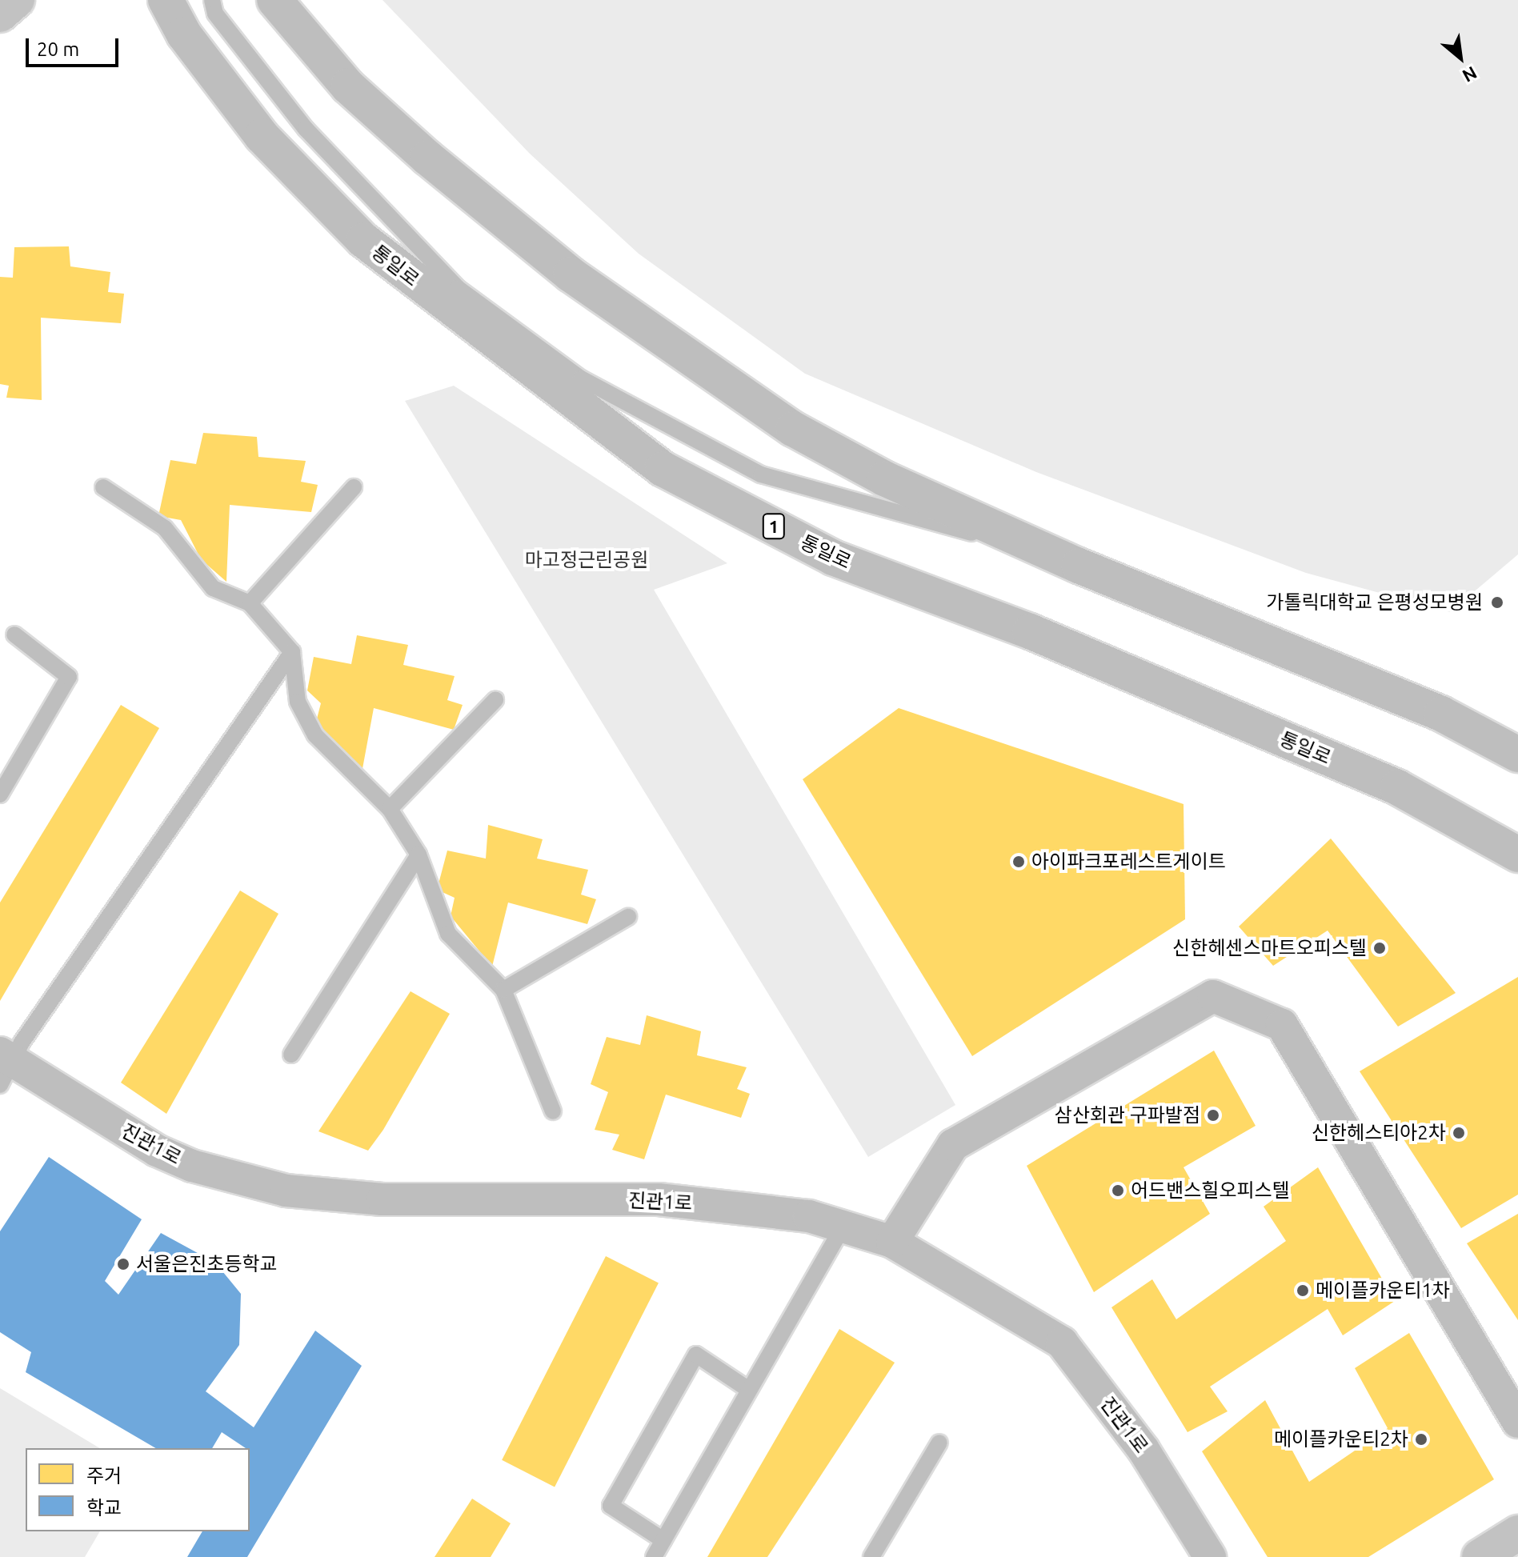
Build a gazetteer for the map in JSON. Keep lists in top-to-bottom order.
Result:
{
  "streets": {
    "main road": ["통일로", "1"],
    "street": ["진관1로"]
  },
  "parks": ["마고정근린공원"],
  "places": [
    "가톨릭대학교 은평성모병원",
    "아이파크포레스트게이트",
    "신한헤센스마트오피스텔",
    "삼산회관 구파발점",
    "신한헤스티아2차",
    "어드밴스힐오피스텔",
    "서울은진초등학교",
    "메이플카운티1차",
    "메이플카운티2차"
  ],
  "legend": ["주거", "학교"],
  "scale_bar": "20 m",
  "north": "bottom right"
}
